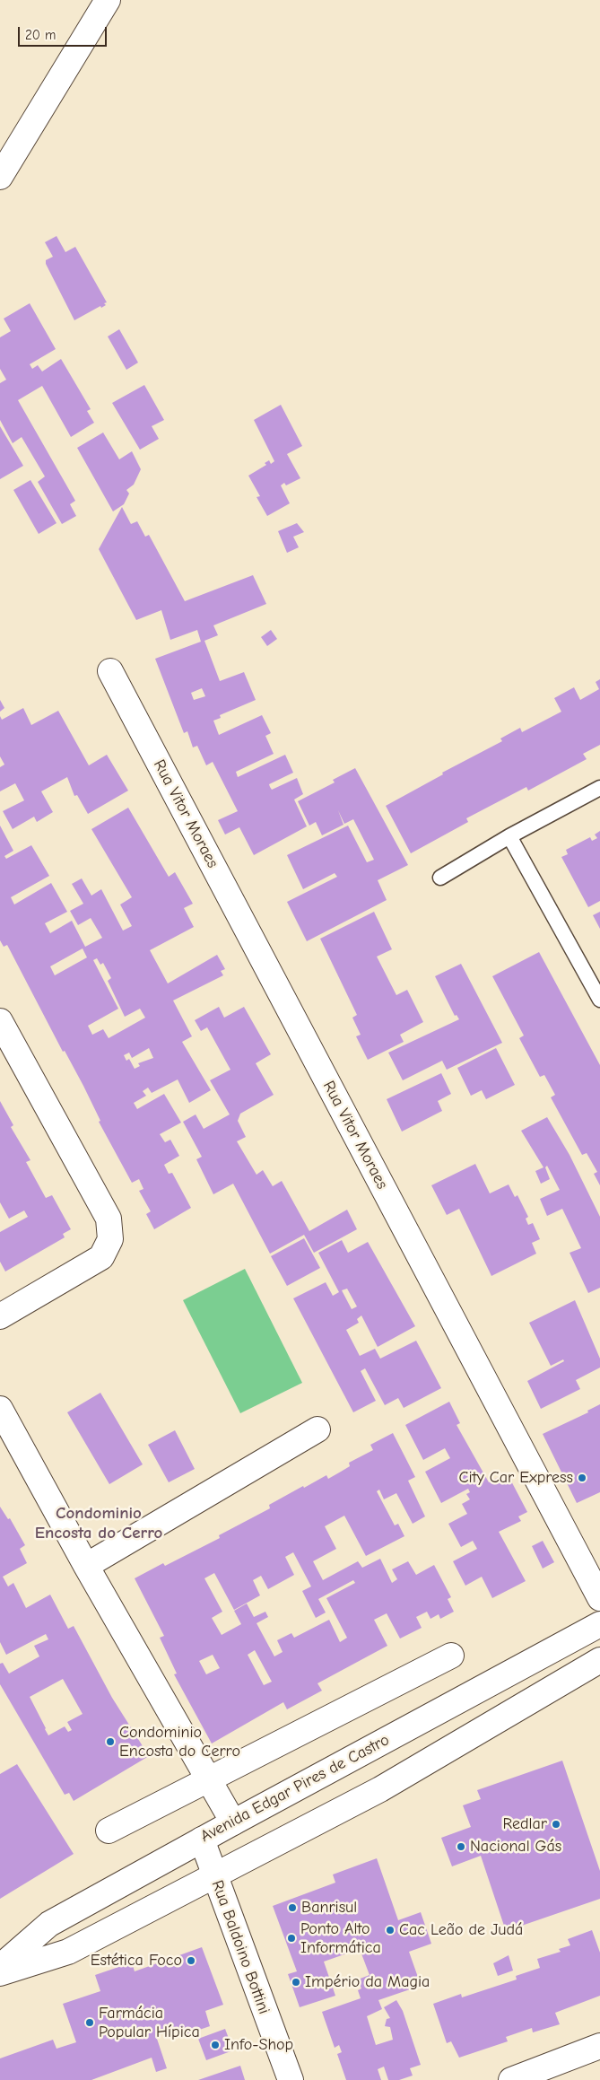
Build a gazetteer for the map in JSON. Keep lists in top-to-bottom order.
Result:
{
  "streets": {
    "street": ["Rua Vitor Moraes", "Avenida Edgar Pires de Castro", "Rua Baldoino Bottini"]
  },
  "crossings": [
    ["Avenida Edgar Pires de Castro", "Rua Baldoino Bottini"]
  ],
  "districts": ["Condominio Encosta do Cerro"],
  "places": [
    "City Car Express",
    "Condominio Encosta do Cerro",
    "Redlar",
    "Nacional Gás",
    "Banrisul",
    "Cac Leão de Judá",
    "Ponto Alto Informática",
    "Estética Foco",
    "Império da Magia",
    "Farmácia Popular Hípica",
    "Info-Shop"
  ],
  "scale_bar": "20 m"
}
